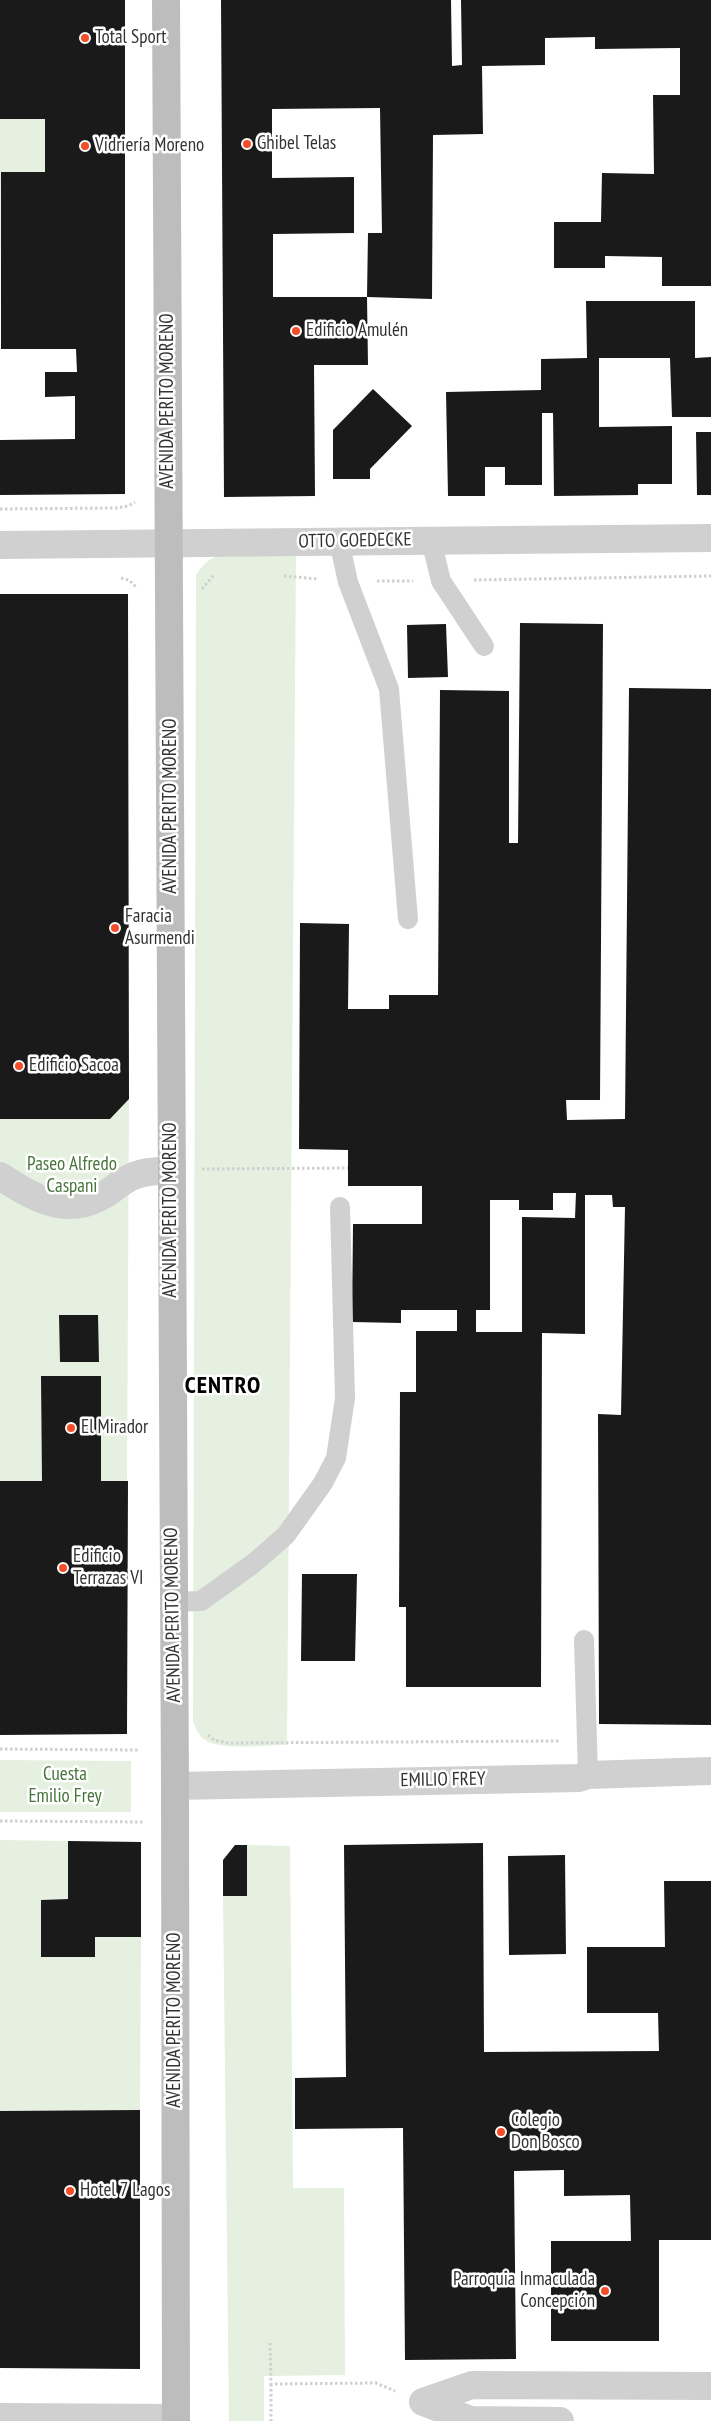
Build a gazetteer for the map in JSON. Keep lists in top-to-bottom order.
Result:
{
  "streets": {
    "main road": ["AVENIDA PERITO MORENO"],
    "street": ["OTTO GOEDECKE", "EMILIO FREY"]
  },
  "crossings": [
    ["AVENIDA PERITO MORENO", "OTTO GOEDECKE"],
    ["AVENIDA PERITO MORENO", "EMILIO FREY"]
  ],
  "districts": ["CENTRO"],
  "parks": ["Paseo Alfredo Caspani", "Cuesta Emilio Frey"],
  "places": [
    "Total Sport",
    "Ghibel Telas",
    "Vidriería Moreno",
    "Edificio Amulén",
    "Faracia Asurmendi",
    "Edificio Sacoa",
    "El Mirador",
    "Edificio Terrazas VI",
    "Colegio Don Bosco",
    "Hotel 7 Lagos",
    "Parroquia Inmaculada Concepción"
  ]
}
